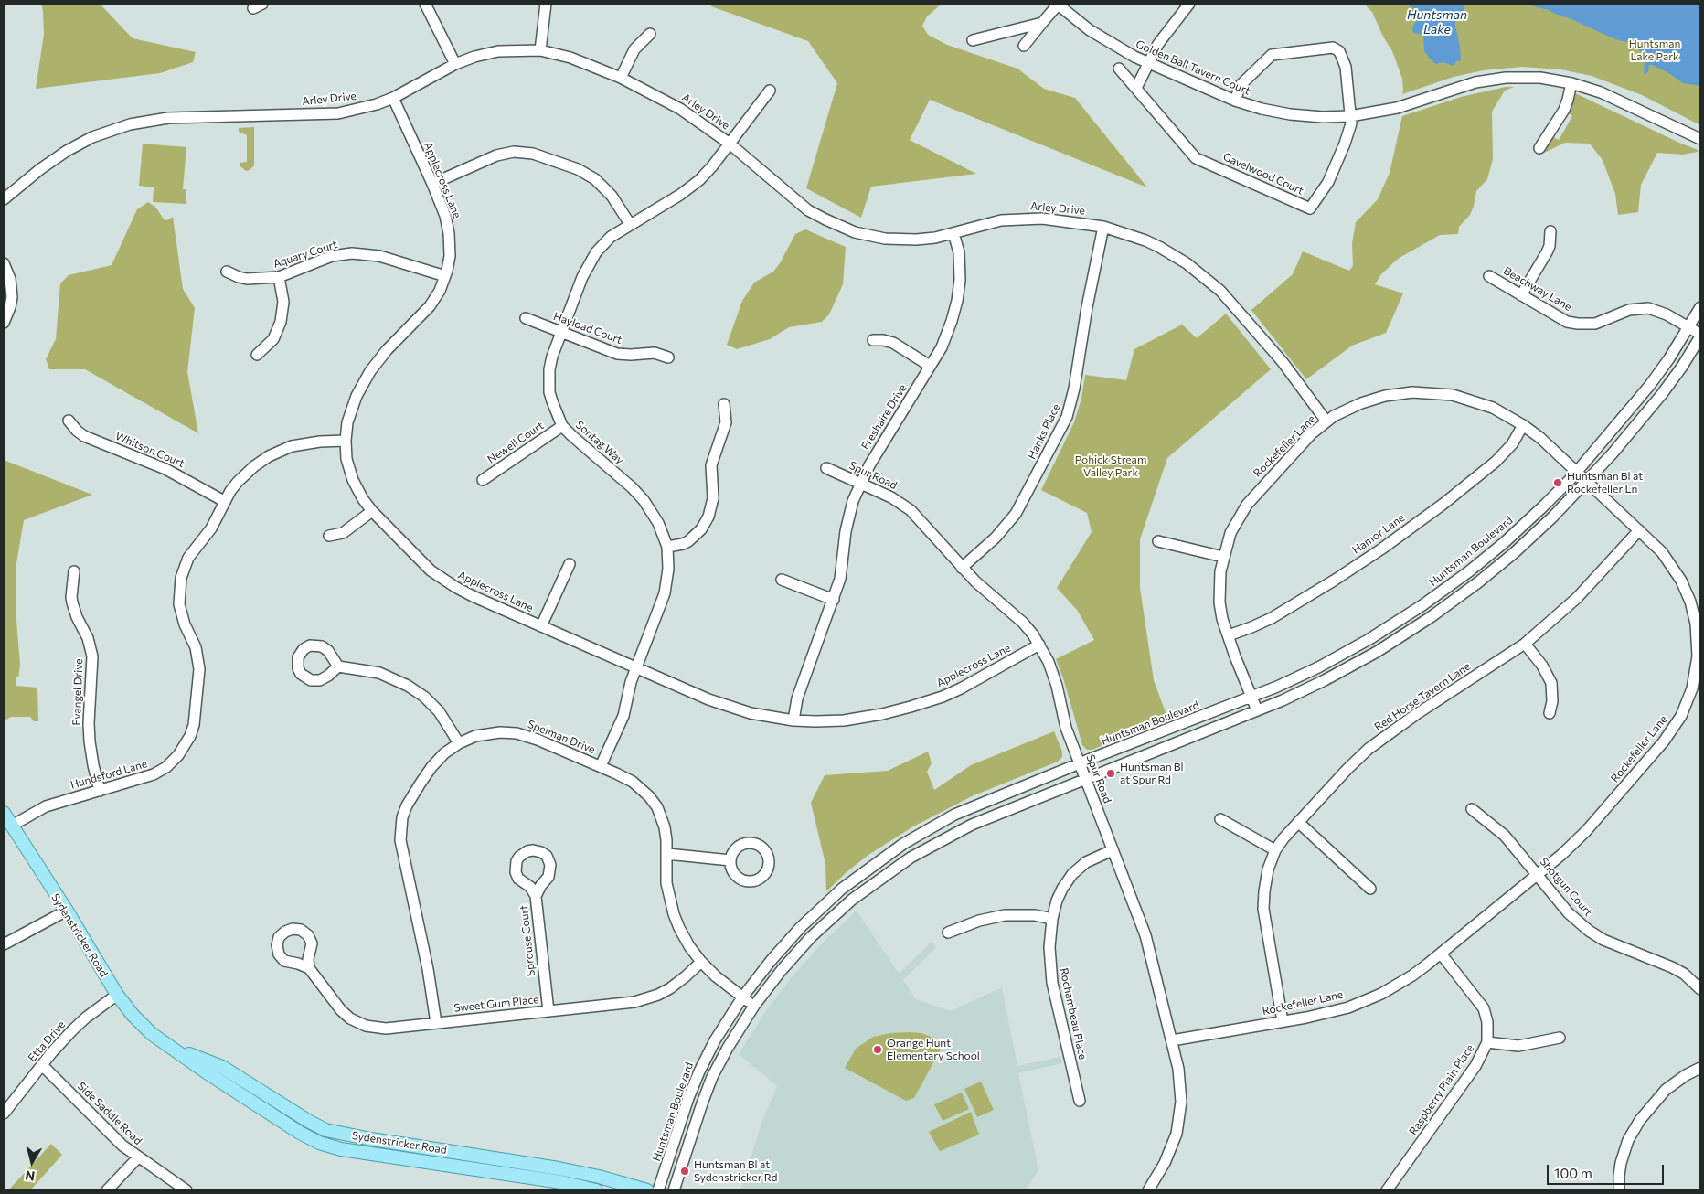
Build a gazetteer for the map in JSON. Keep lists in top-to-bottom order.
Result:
{
  "streets": {
    "main road": ["Sydenstricker Road"],
    "street": [
      "Golden Ball Tavern Court",
      "Arley Drive",
      "Gavelwood Court",
      "Applecross Lane",
      "Aquary Court",
      "Beachway Lane",
      "Hayload Court",
      "Freshaire Drive",
      "Hanks Place",
      "Newell Court",
      "Sontag Way",
      "Rockefeller Lane",
      "Whitson Court",
      "Spur Road",
      "Hamor Lane",
      "Huntsman Boulevard",
      "Evangel Drive",
      "Red Horse Tavern Lane",
      "Spelman Drive",
      "Hundsford Lane",
      "Shotgun Court",
      "Sprouse Court",
      "Sweet Gum Place",
      "Rochambeau Place",
      "Etta Drive",
      "Raspberry Plain Place",
      "Side Saddle Road"
    ]
  },
  "crossings": [
    ["Golden Ball Tavern Court", "Gavelwood Court"],
    ["Arley Drive", "Applecross Lane"],
    ["Arley Drive", "Freshaire Drive"],
    ["Arley Drive", "Hanks Place"],
    ["Arley Drive", "Sontag Way"],
    ["Arley Drive", "Rockefeller Lane"],
    ["Applecross Lane", "Aquary Court"],
    ["Applecross Lane", "Freshaire Drive"],
    ["Applecross Lane", "Sontag Way"],
    ["Applecross Lane", "Spur Road"],
    ["Applecross Lane", "Hundsford Lane"],
    ["Beachway Lane", "Huntsman Boulevard"],
    ["Hayload Court", "Sontag Way"],
    ["Freshaire Drive", "Spur Road"],
    ["Hanks Place", "Spur Road"],
    ["Newell Court", "Sontag Way"],
    ["Sontag Way", "Spelman Drive"],
    ["Rockefeller Lane", "Spur Road"],
    ["Rockefeller Lane", "Hamor Lane"],
    ["Rockefeller Lane", "Huntsman Boulevard"],
    ["Rockefeller Lane", "Red Horse Tavern Lane"],
    ["Rockefeller Lane", "Shotgun Court"],
    ["Rockefeller Lane", "Raspberry Plain Place"],
    ["Whitson Court", "Hundsford Lane"],
    ["Spur Road", "Huntsman Boulevard"],
    ["Spur Road", "Rochambeau Place"],
    ["Huntsman Boulevard", "Spelman Drive"],
    ["Evangel Drive", "Hundsford Lane"],
    ["Spelman Drive", "Sweet Gum Place"],
    ["Hundsford Lane", "Sydenstricker Road"],
    ["Sydenstricker Road", "Etta Drive"],
    ["Sprouse Court", "Sweet Gum Place"],
    ["Etta Drive", "Side Saddle Road"]
  ],
  "water": ["Huntsman Lake"],
  "parks": ["Huntsman Lake Park", "Pohick Stream Valley Park"],
  "places": [
    "Huntsman Bl at Rockefeller Ln",
    "Huntsman Bl at Spur Rd",
    "Orange Hunt Elementary School",
    "Huntsman Bl at Sydenstricker Rd"
  ],
  "scale_bar": "100 m",
  "north": "bottom"
}
